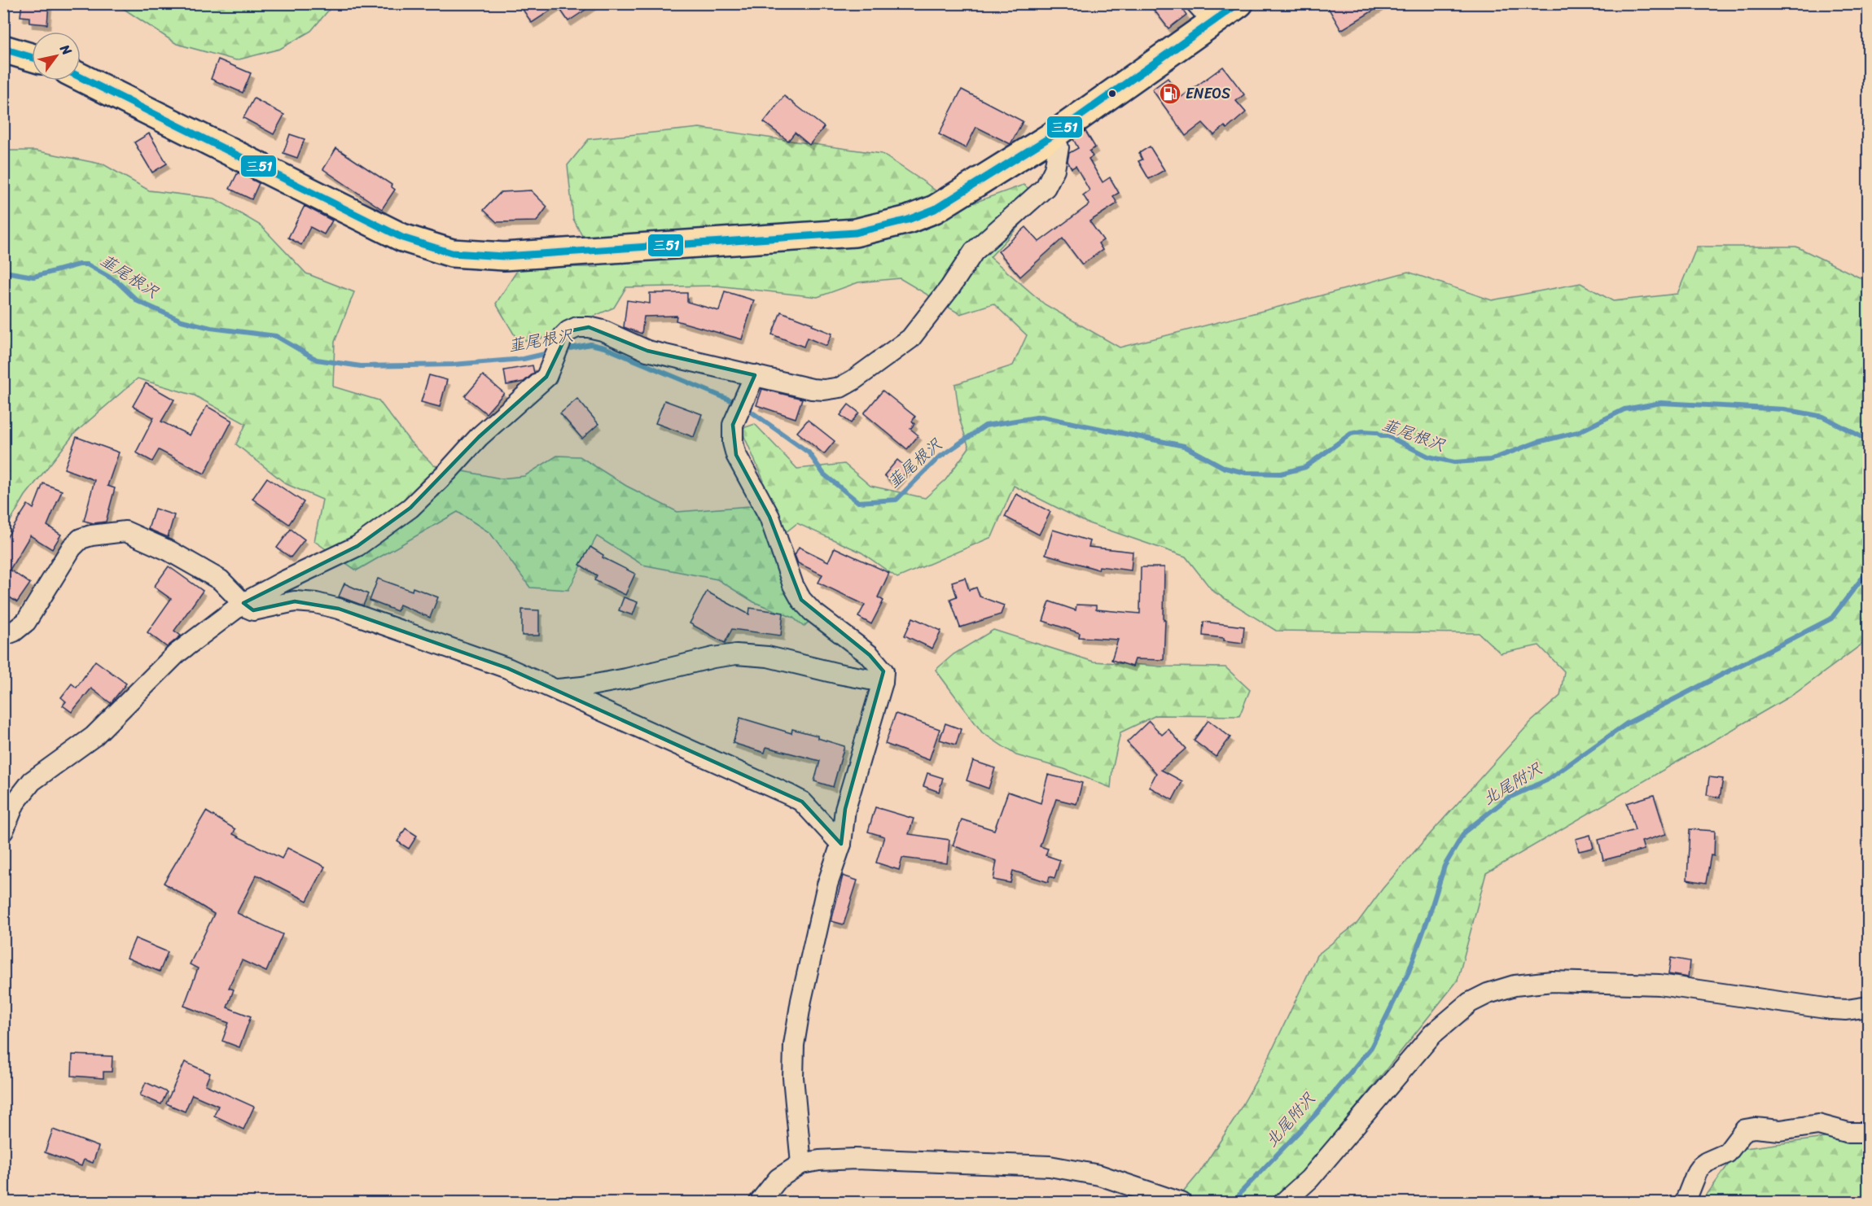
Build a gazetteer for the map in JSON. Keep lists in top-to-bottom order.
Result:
{
  "water": ["韮尾根沢", "北尾附沢"],
  "places": {
    "fuel station": ["ENEOS"]
  },
  "lines": ["transit line 三51"],
  "north": "top right"
}
